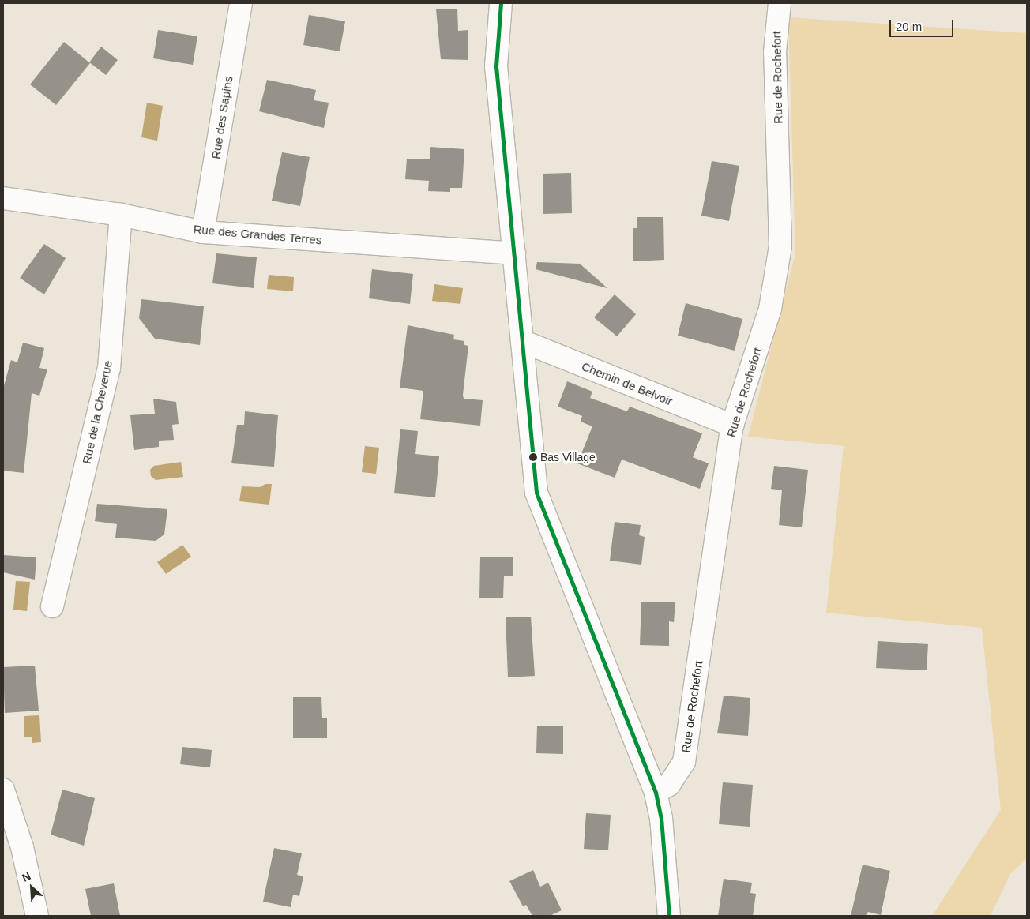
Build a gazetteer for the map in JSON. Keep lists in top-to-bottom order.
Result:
{
  "streets": {
    "street": [
      "Rue de Rochefort",
      "Rue des Sapins",
      "Rue des Grandes Terres",
      "Chemin de Belvoir",
      "Rue de la Cheverue"
    ]
  },
  "crossings": [
    ["Rue de Rochefort", "Chemin de Belvoir"],
    ["Rue des Sapins", "Rue des Grandes Terres"],
    ["Rue des Grandes Terres", "Rue de la Cheverue"]
  ],
  "places": ["Bas Village"],
  "scale_bar": "20 m",
  "north": "top left"
}
